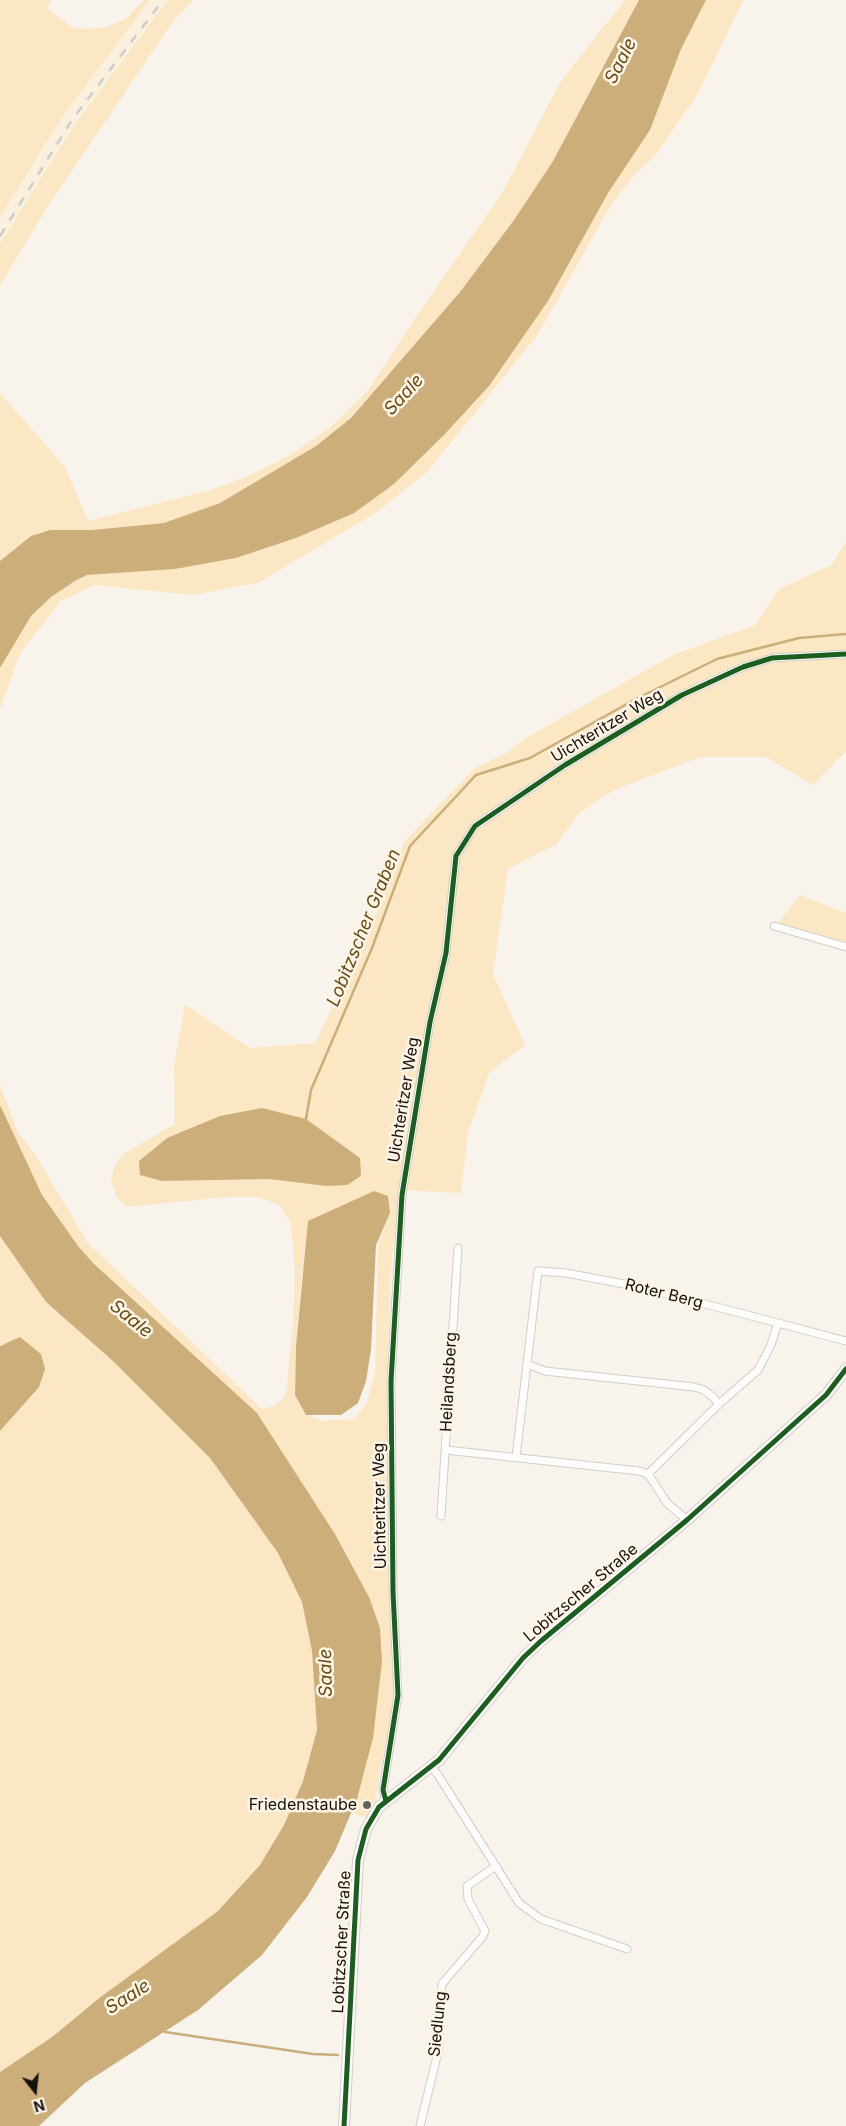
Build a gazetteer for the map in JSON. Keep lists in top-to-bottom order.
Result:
{
  "streets": {
    "street": [
      "Uichteritzer Weg",
      "Roter Berg",
      "Heilandsberg",
      "Lobitzscher Straße",
      "Siedlung"
    ]
  },
  "crossings": [
    ["Uichteritzer Weg", "Lobitzscher Straße"]
  ],
  "water": ["Saale", "Lobitzscher Graben"],
  "places": ["Friedenstaube"],
  "north": "bottom"
}
